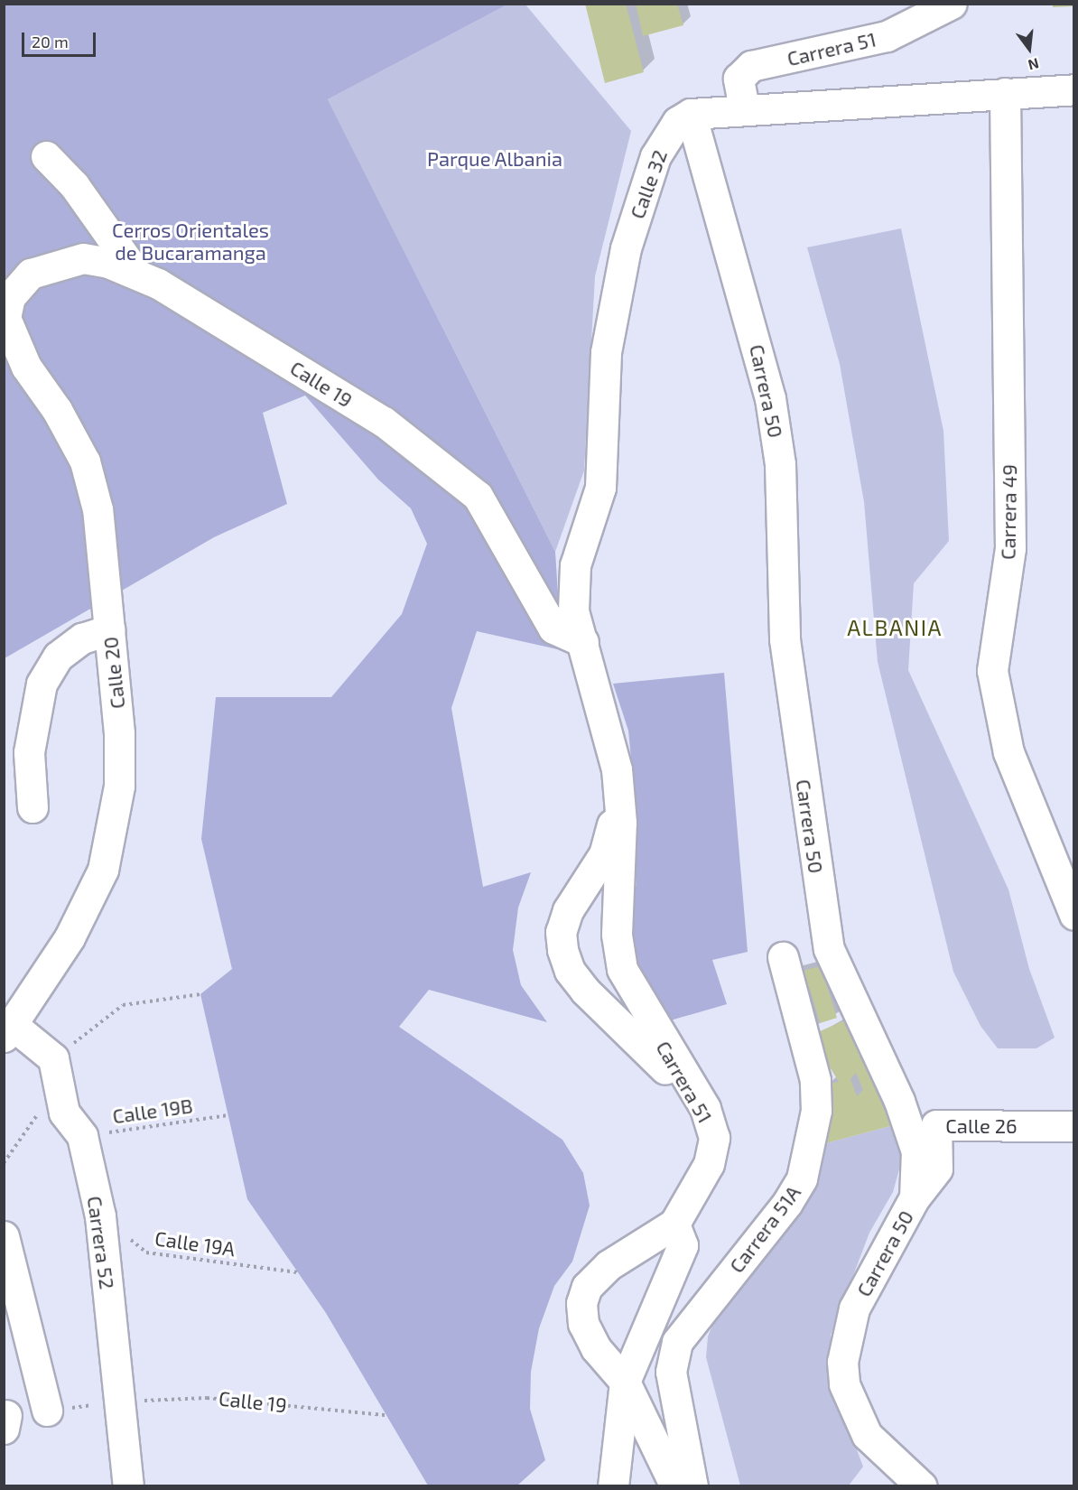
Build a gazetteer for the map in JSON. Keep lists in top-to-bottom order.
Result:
{
  "streets": {
    "street": [
      "Carrera 51",
      "Calle 32",
      "Calle 19",
      "Carrera 50",
      "Carrera 49",
      "Calle 20",
      "Calle 26",
      "Carrera 51A",
      "Carrera 52"
    ],
    "path": ["Calle 19B", "Calle 19A"]
  },
  "crossings": [
    ["Carrera 51", "Calle 32"],
    ["Carrera 51", "Calle 19"],
    ["Calle 32", "Calle 19"],
    ["Calle 32", "Carrera 50"],
    ["Calle 19", "Calle 20"],
    ["Calle 19", "Carrera 52"],
    ["Carrera 50", "Calle 26"],
    ["Calle 19B", "Carrera 52"],
    ["Carrera 52", "Calle 19A"]
  ],
  "districts": ["ALBANIA"],
  "parks": ["Parque Albania", "Cerros Orientales de Bucaramanga"],
  "scale_bar": "20 m",
  "north": "bottom"
}
